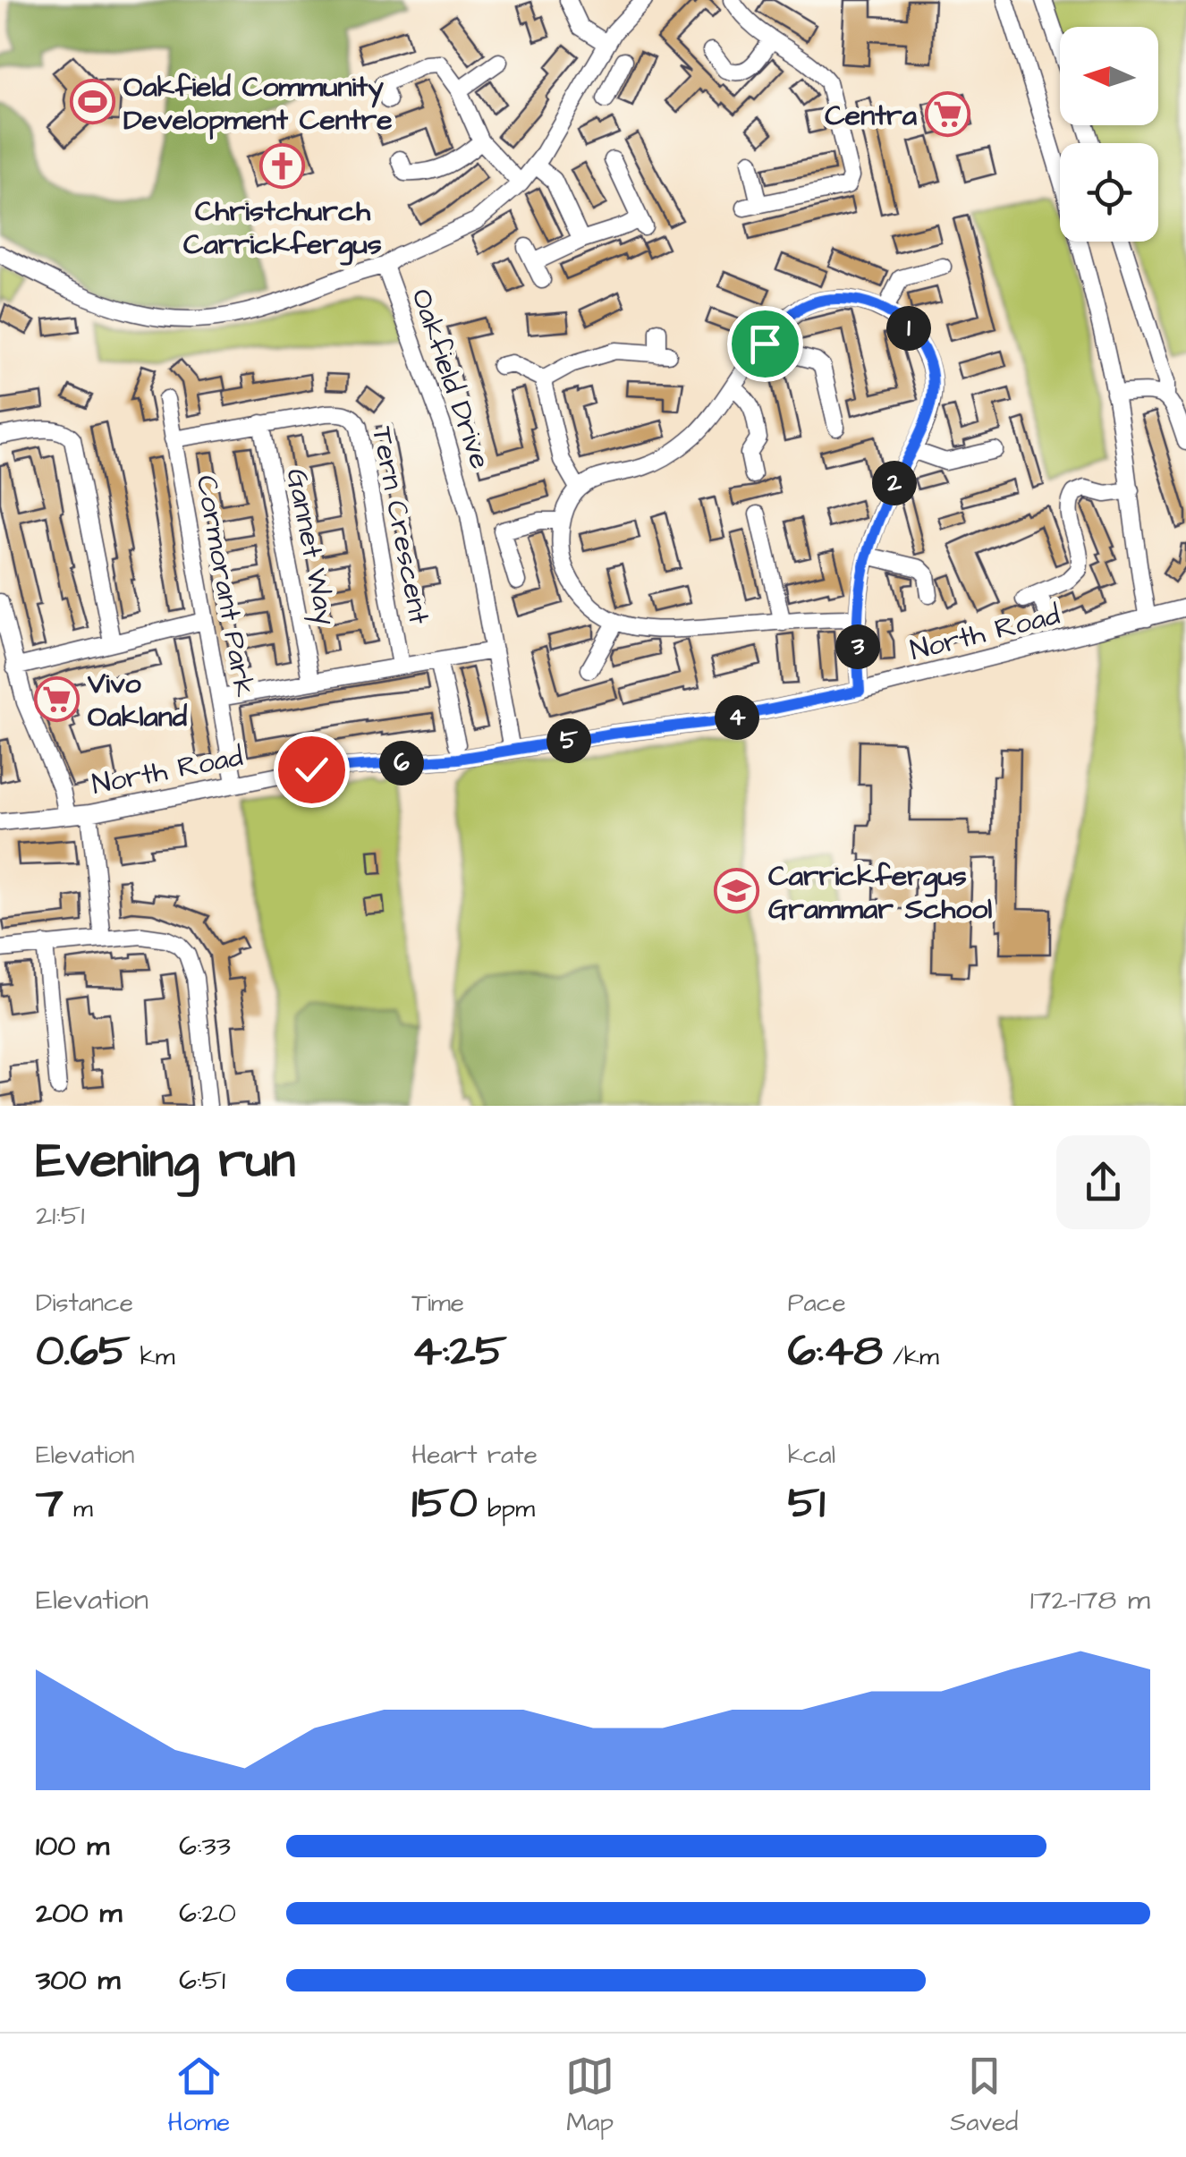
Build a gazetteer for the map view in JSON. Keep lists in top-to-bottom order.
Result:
{
  "streets": {
    "street": [
      "Oakfield Drive",
      "Tern Crescent",
      "Gannet Way",
      "Cormorant Park",
      "North Road"
    ]
  },
  "crossings": [
    ["Oakfield Drive", "North Road"],
    ["Tern Crescent", "Gannet Way"],
    ["Tern Crescent", "Cormorant Park"],
    ["Cormorant Park", "North Road"]
  ],
  "places": {
    "sports": ["Oakfield Community Development Centre"],
    "supermarket": ["Centra", "Vivo Oakland"],
    "church": ["Christchurch Carrickfergus"],
    "school or university": ["Carrickfergus Grammar School"]
  },
  "north": "left",
  "page": {
    "pins": [
      "1",
      "2",
      "3",
      "4",
      "5",
      "6"
    ],
    "heading": ["Evening run", "21:51"],
    "stats": [
      ["Distance", "0.65 km"],
      ["Time", "4:25"],
      ["Pace", "6:48 /km"],
      ["Elevation", "7 m"],
      ["Heart rate", "150 bpm"],
      ["kcal", "51"]
    ],
    "chart": ["Elevation", "172–178 m"],
    "list": [
      {
        "name": "100 m",
        "note": "6:33"
      },
      {
        "name": "200 m",
        "note": "6:20"
      },
      {
        "name": "300 m",
        "note": "6:51"
      }
    ],
    "tabs": ["Home", "Map", "Saved"]
  }
}
